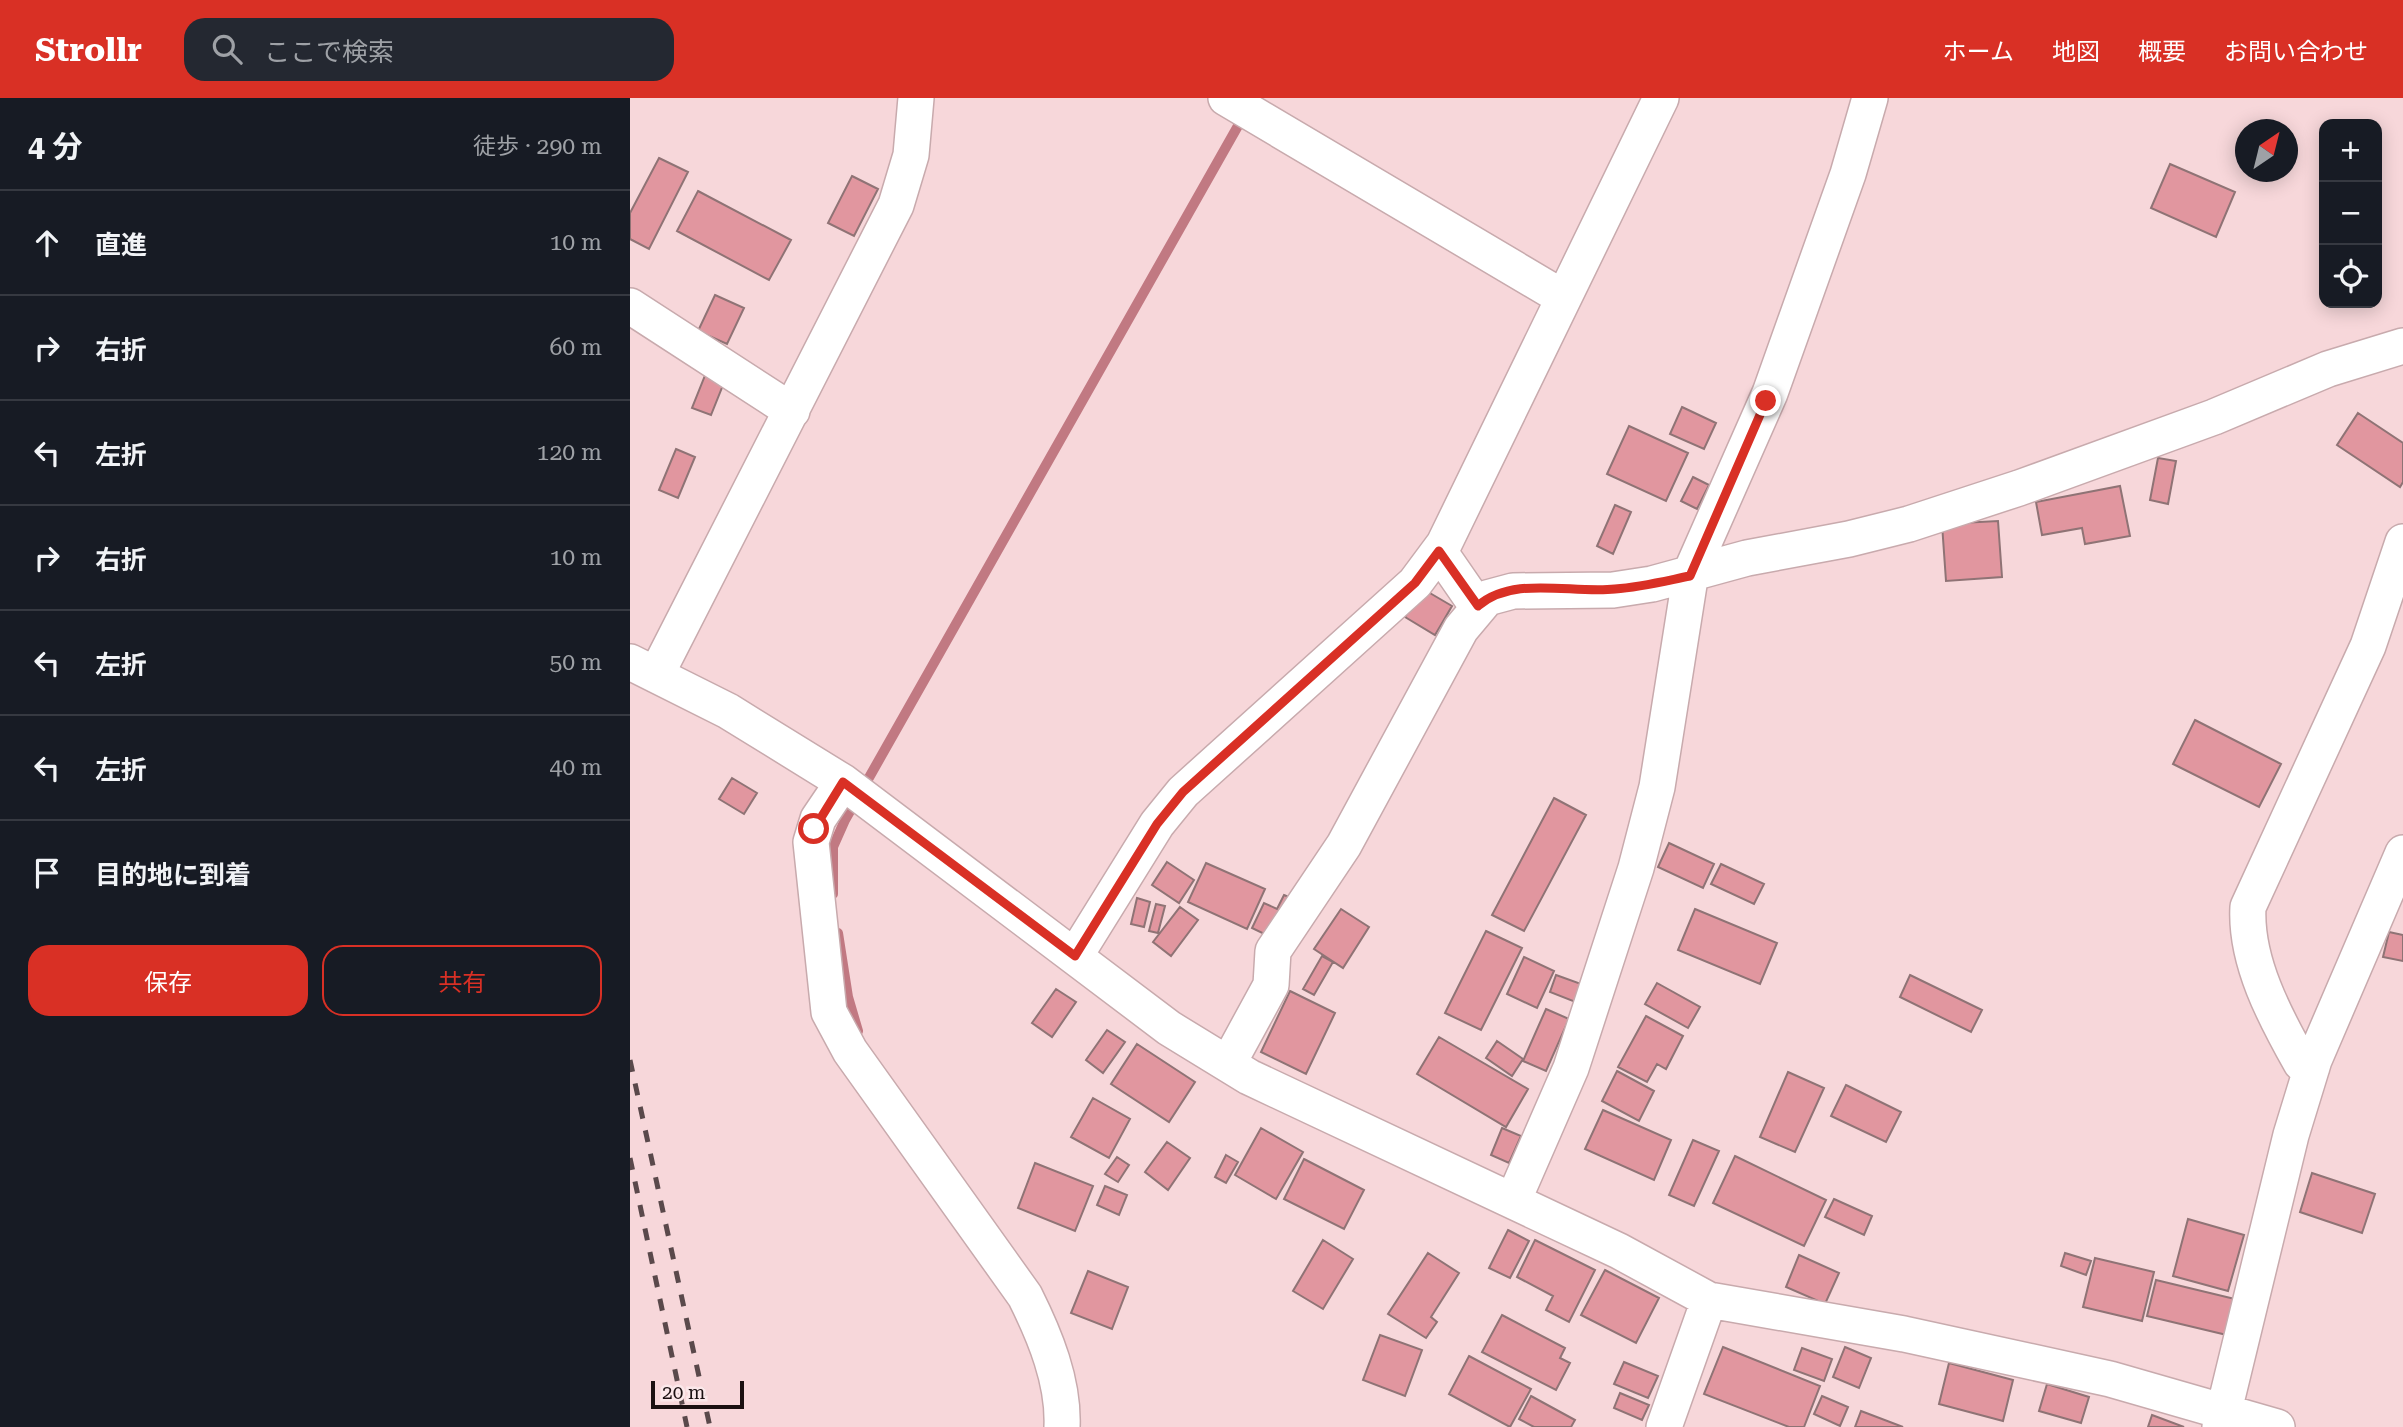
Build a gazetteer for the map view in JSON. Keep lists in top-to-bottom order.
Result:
{
  "scale_bar": "20 m",
  "north": "top right",
  "page": {
    "header": "Strollr",
    "search": "ここで検索",
    "nav": [
      "ホーム",
      "地図",
      "概要",
      "お問い合わせ"
    ],
    "heading": ["4 分", "徒歩 · 290 m"],
    "map_buttons": ["+", "−"],
    "list": [
      ["直進", "10 m"],
      ["右折", "60 m"],
      ["左折", "120 m"],
      ["右折", "10 m"],
      ["左折", "50 m"],
      ["左折", "40 m"],
      "目的地に到着"
    ],
    "buttons": ["保存", "共有"],
    "scale": "20 m"
  }
}
